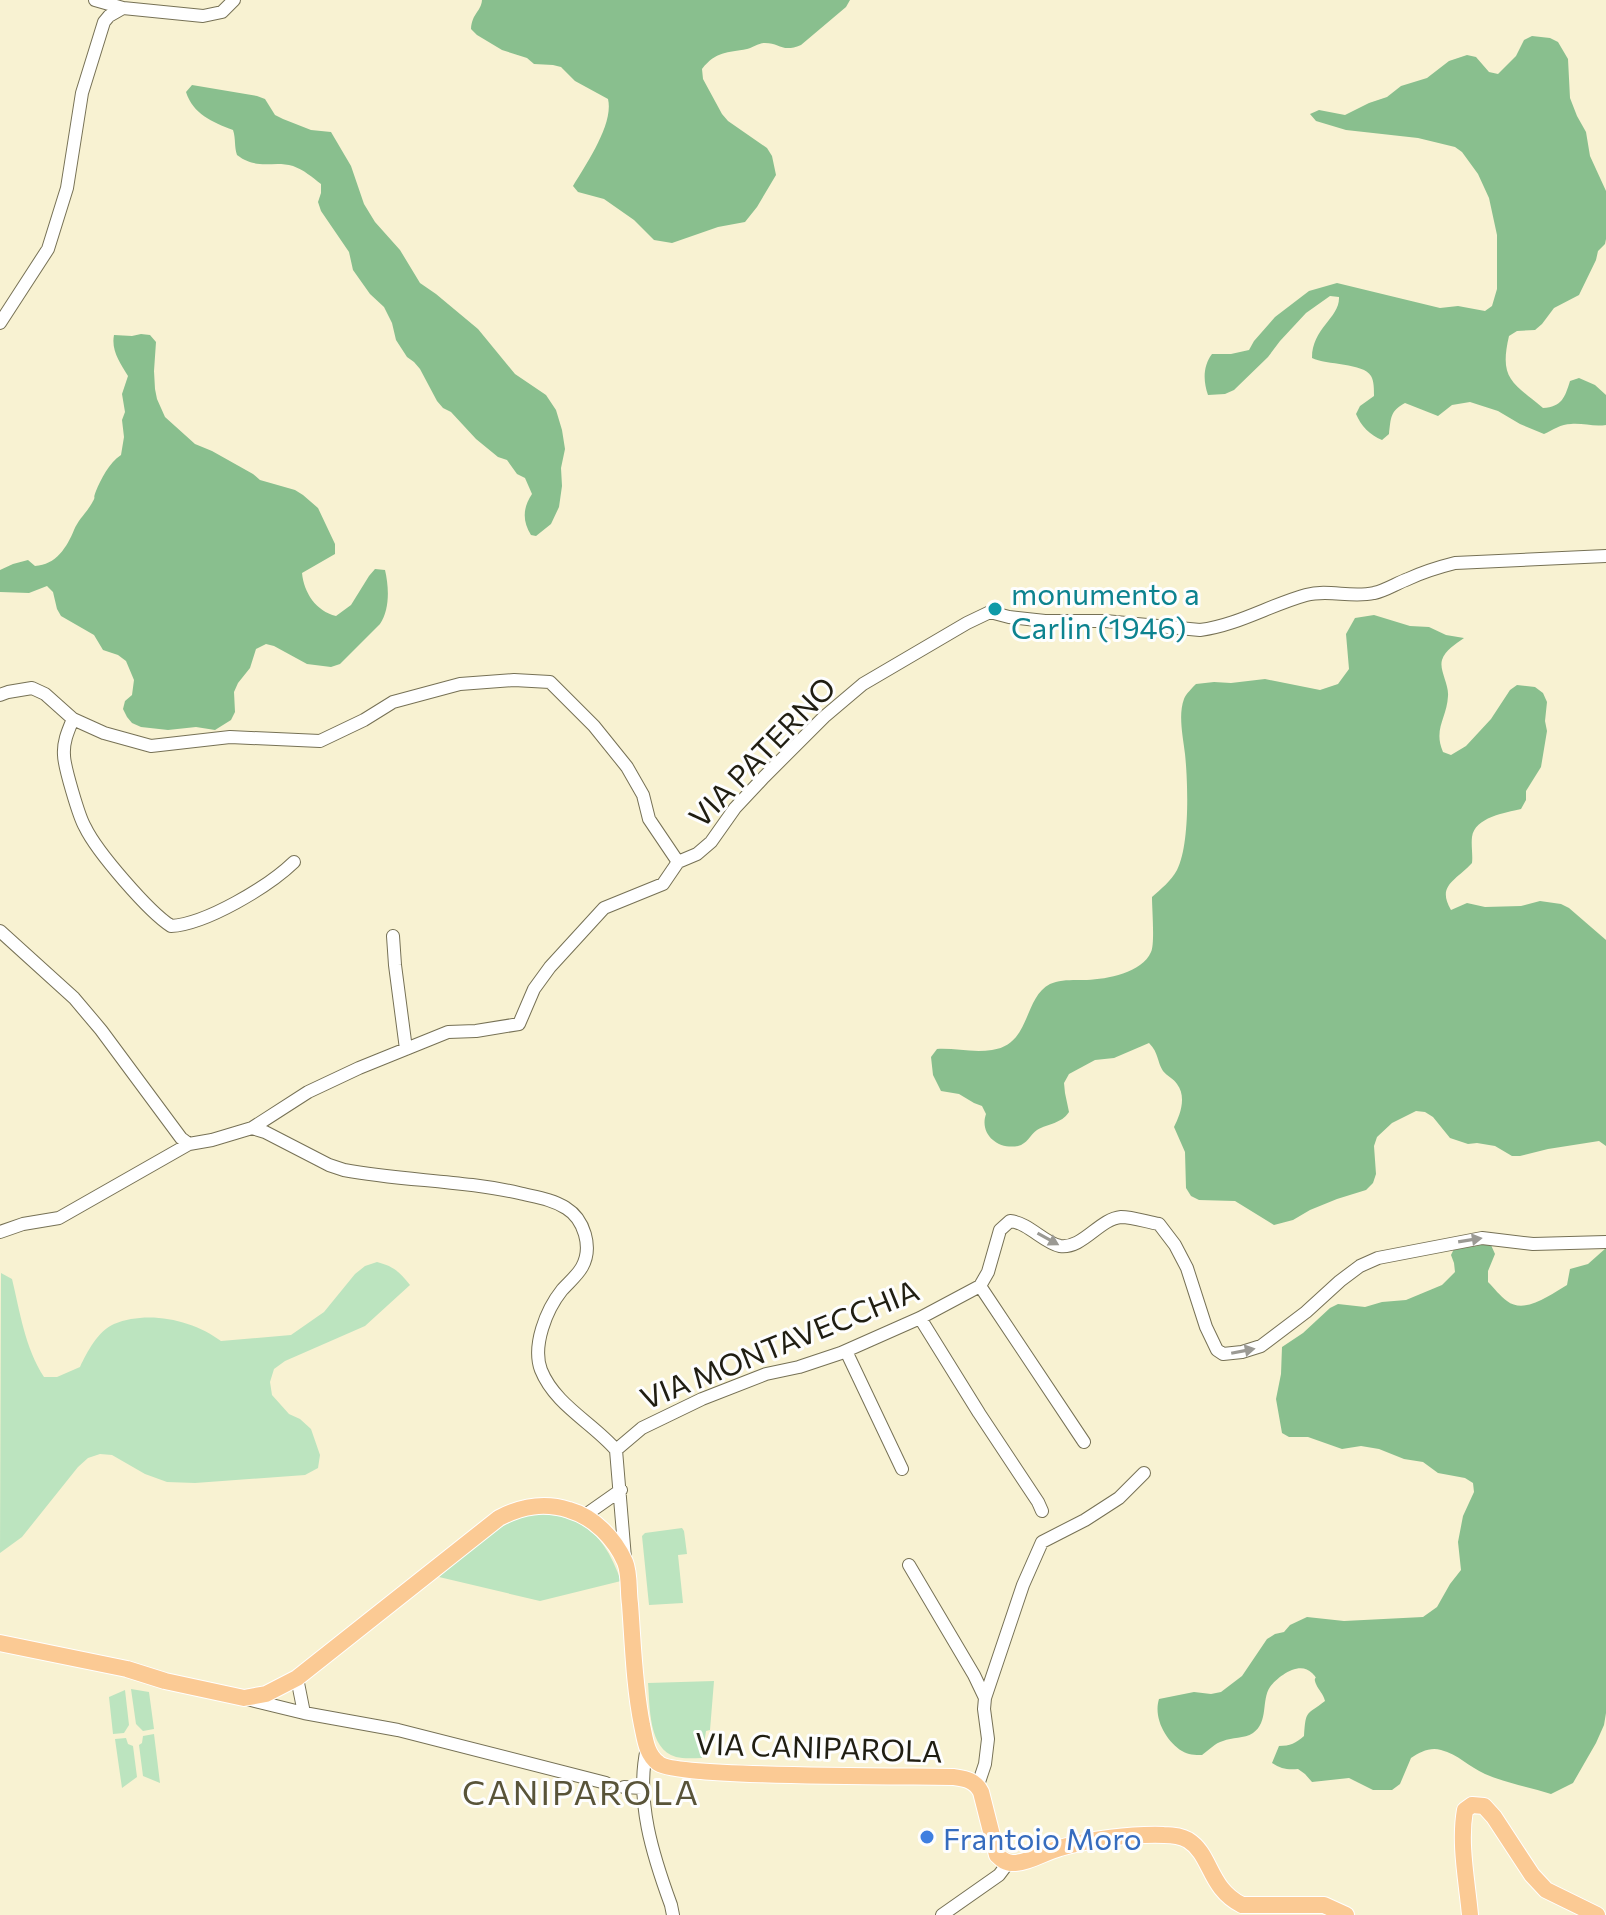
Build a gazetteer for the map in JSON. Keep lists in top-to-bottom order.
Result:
{
  "streets": {
    "main road": ["VIA CANIPAROLA"],
    "street": ["VIA PATERNO", "VIA MONTAVECCHIA"]
  },
  "districts": ["CANIPAROLA"],
  "places": ["monumento a Carlin (1946)", "Frantoio Moro"]
}
